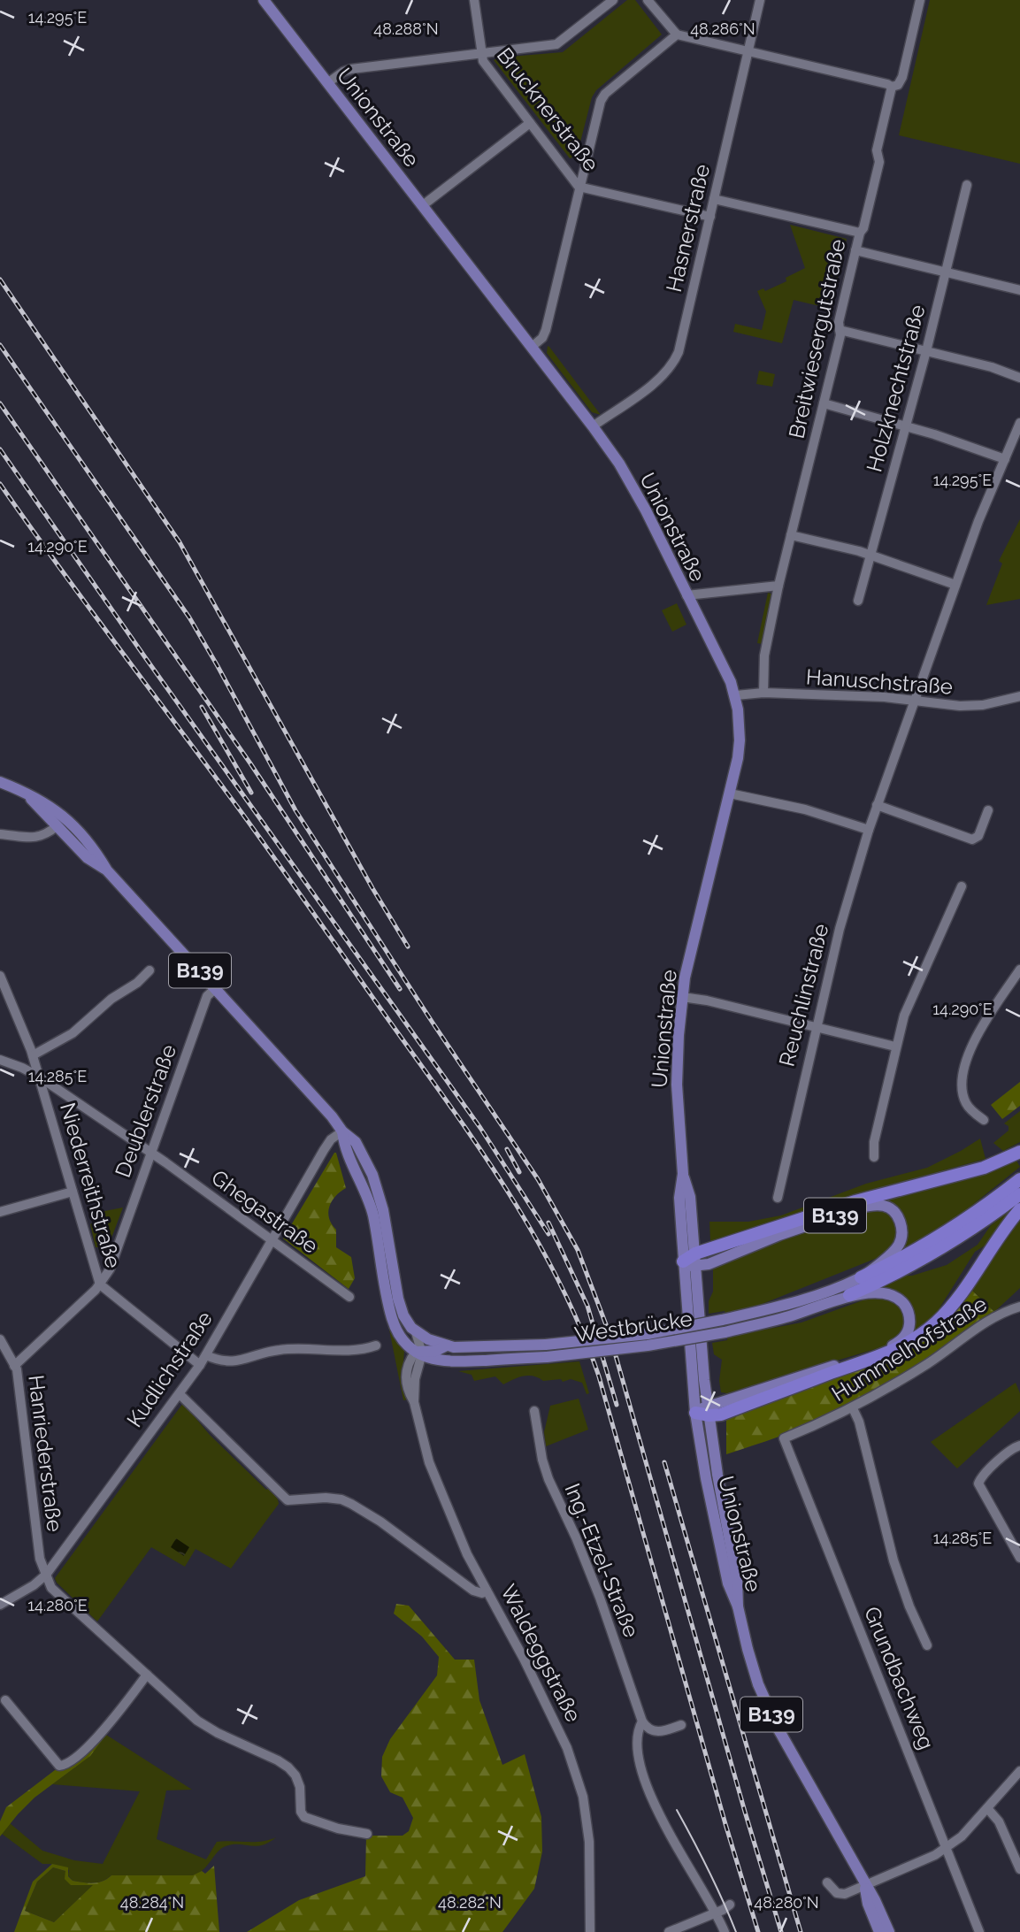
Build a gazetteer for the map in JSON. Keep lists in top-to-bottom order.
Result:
{
  "streets": {
    "main road": ["Unionstraße", "B139", "Westbrücke"],
    "street": [
      "Brucknerstraße",
      "Hasnerstraße",
      "Breitwiesergutstraße",
      "Holzknechtstraße",
      "Hanuschstraße",
      "Reuchlinstraße",
      "Deublerstraße",
      "Niederreithstraße",
      "Ghegastraße",
      "Hummelhofstraße",
      "Kudlichstraße",
      "Hanriederstraße",
      "Ing.-Etzel-Straße",
      "Waldeggstraße",
      "Grundbachweg"
    ]
  },
  "crossings": [
    ["Brucknerstraße", "Hasnerstraße"],
    ["Unionstraße", "Hasnerstraße"],
    ["Unionstraße", "Hanuschstraße"],
    ["Unionstraße", "B139"],
    ["Breitwiesergutstraße", "Hanuschstraße"],
    ["Hanuschstraße", "Reuchlinstraße"],
    ["B139", "Deublerstraße"],
    ["B139", "Westbrücke"],
    ["B139", "Kudlichstraße"],
    ["B139", "Waldeggstraße"],
    ["Deublerstraße", "Niederreithstraße"],
    ["Deublerstraße", "Ghegastraße"],
    ["Deublerstraße", "Hanriederstraße"],
    ["Niederreithstraße", "Ghegastraße"],
    ["Niederreithstraße", "Kudlichstraße"],
    ["Ghegastraße", "Kudlichstraße"],
    ["Hummelhofstraße", "Grundbachweg"],
    ["Kudlichstraße", "Hanriederstraße"]
  ],
  "coordinates": [
    "14.295°E",
    "48.288°N",
    "48.286°N",
    "14.290°E",
    "14.285°E",
    "14.280°E",
    "48.284°N",
    "48.282°N",
    "48.280°N"
  ]
}
